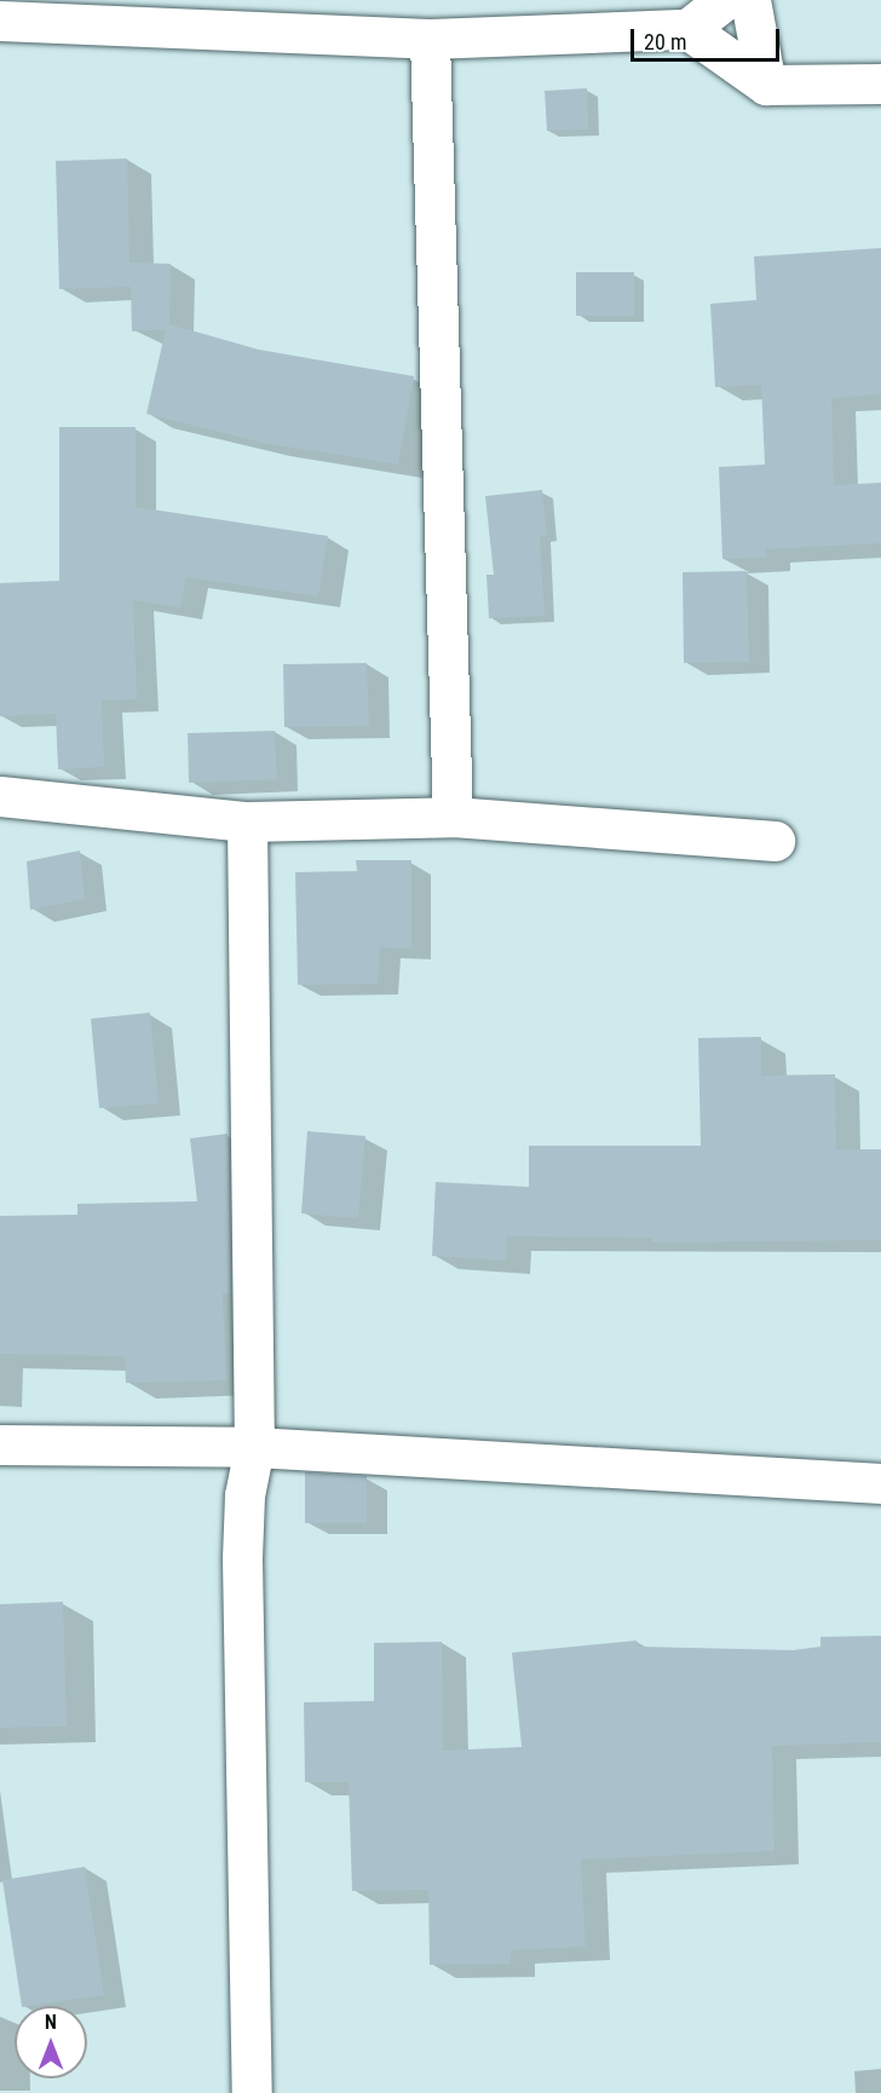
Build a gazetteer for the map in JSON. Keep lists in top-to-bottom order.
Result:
{
  "scale_bar": "20 m",
  "north": "top"
}
